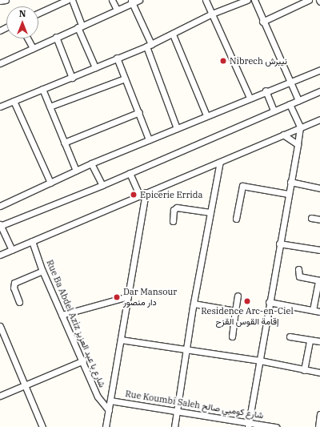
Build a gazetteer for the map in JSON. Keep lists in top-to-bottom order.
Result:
{
  "streets": {
    "street": ["Rue Ba Abdel Aziz شارع با عبد العزيز", "Rue Koumbi Saleh شارع كومبي صالح"]
  },
  "places": [
    "Nibrech نيبرش",
    "Epicerie Errida",
    "Dar Mansour دار منصور",
    "Residence Arc-en-Ciel إقامة القوس القزح"
  ],
  "north": "top"
}
